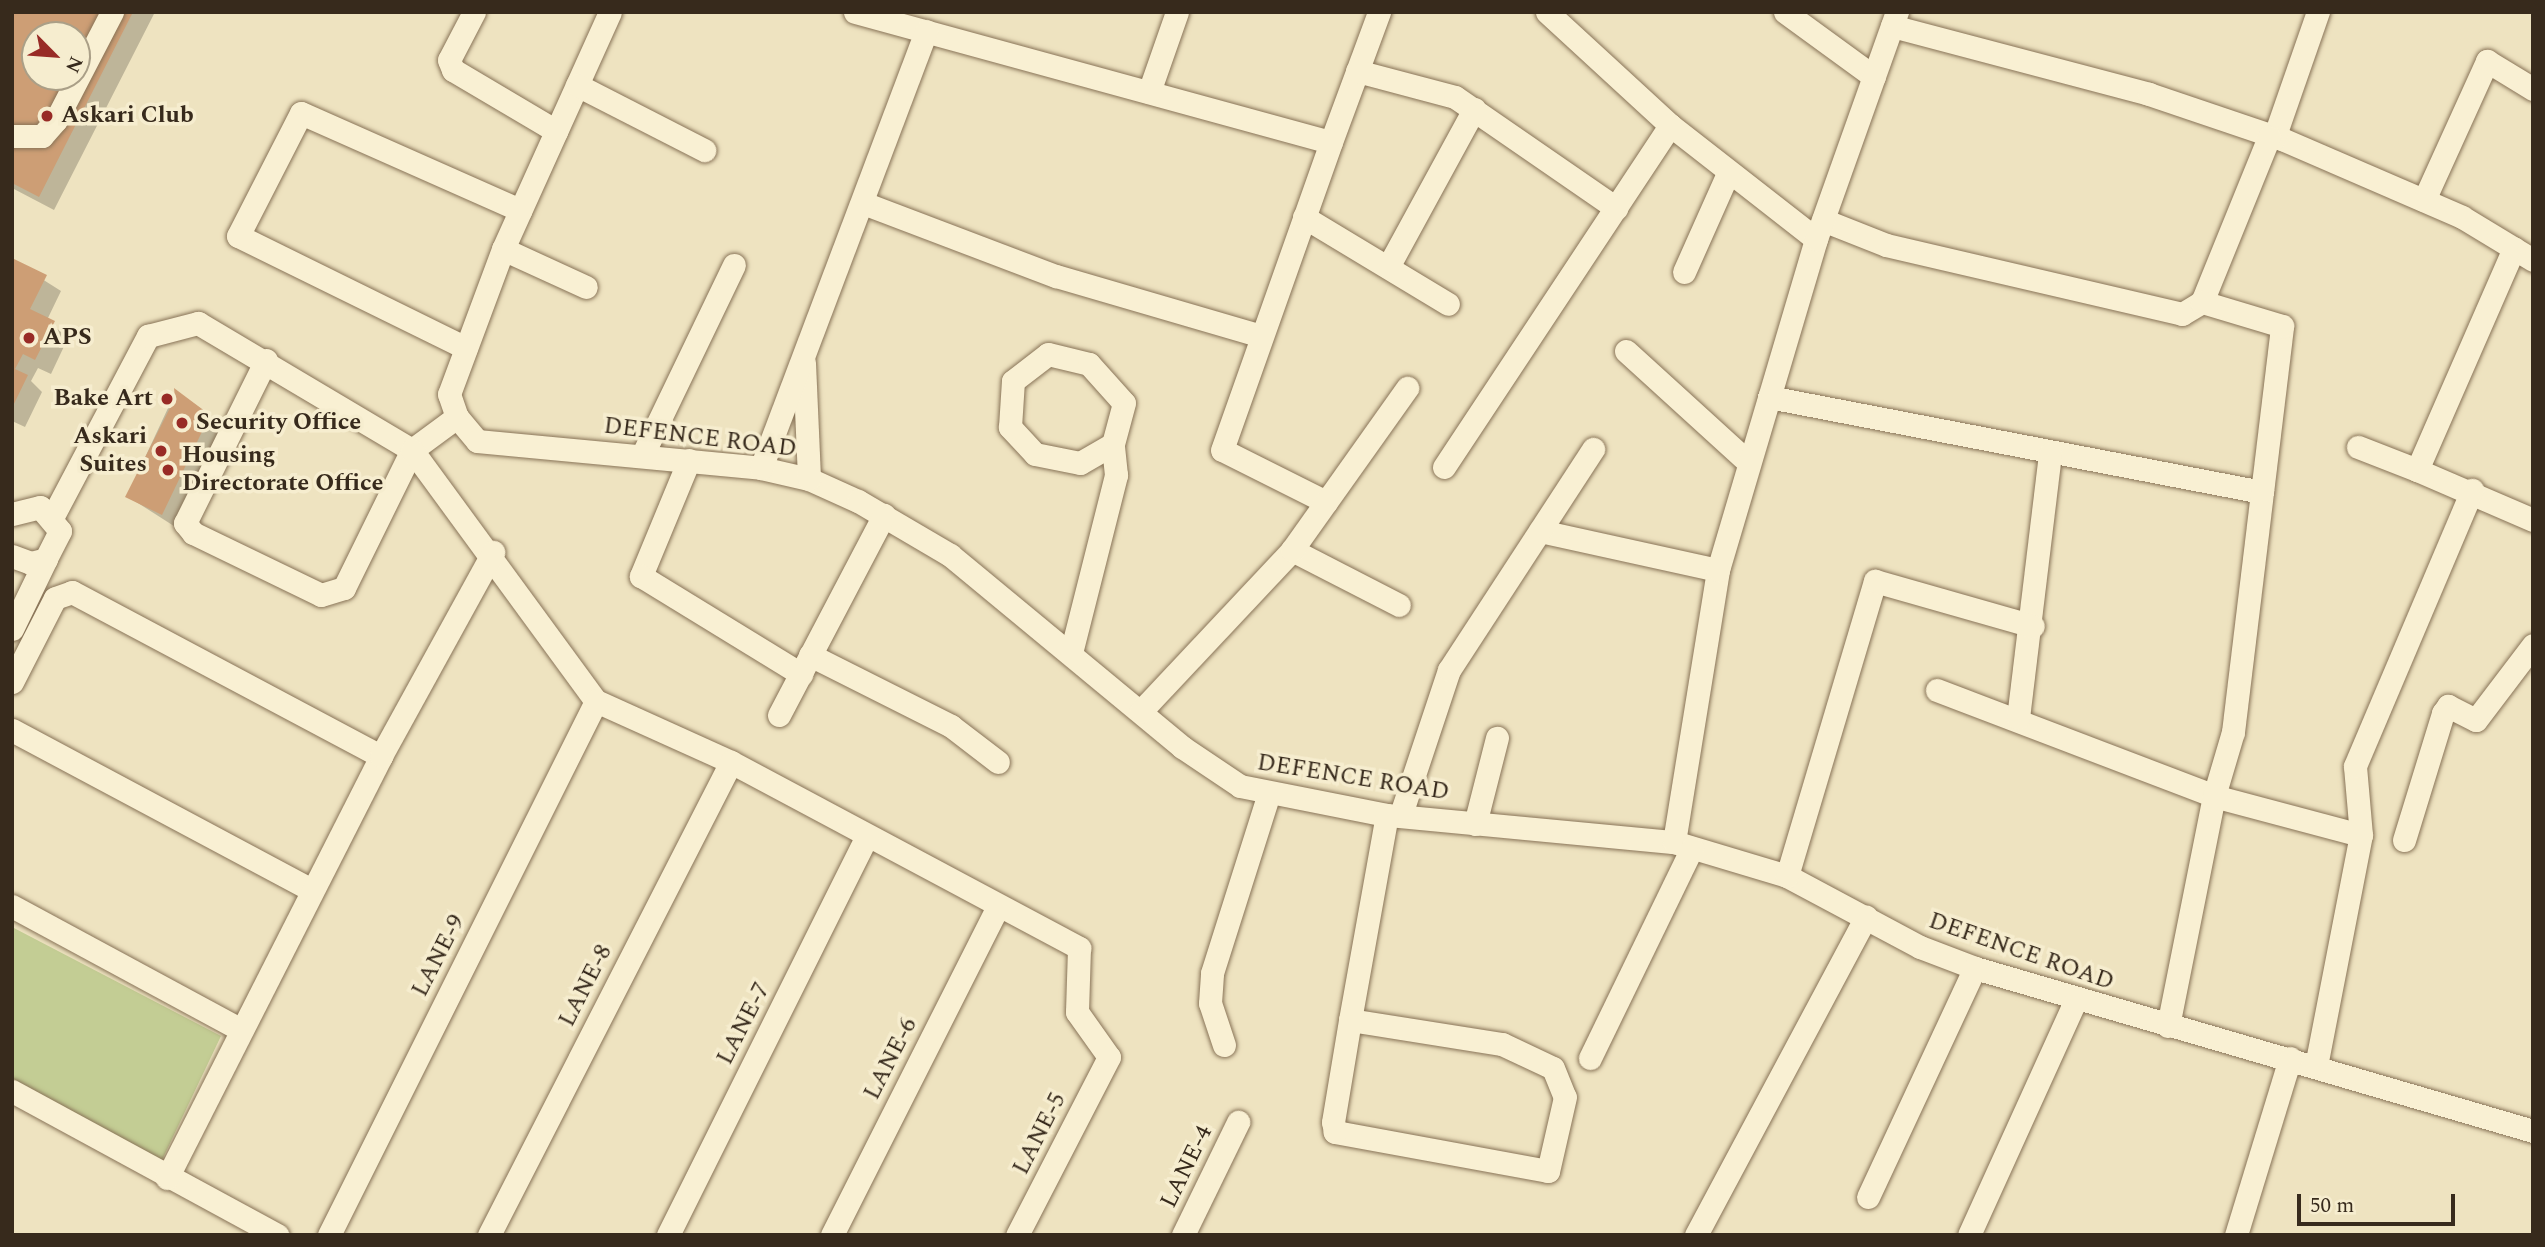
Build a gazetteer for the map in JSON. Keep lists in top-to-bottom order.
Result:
{
  "streets": {
    "street": [
      "DEFENCE ROAD",
      "LANE-9",
      "LANE-8",
      "LANE-7",
      "LANE-6",
      "LANE-5",
      "LANE-4"
    ]
  },
  "crossings": [
    ["LANE-6", "LANE-5"]
  ],
  "places": [
    "Askari Club",
    "APS",
    "Bake Art",
    "Security Office",
    "Askari Suites",
    "Housing Directorate Office"
  ],
  "scale_bar": "50 m",
  "north": "bottom right"
}
